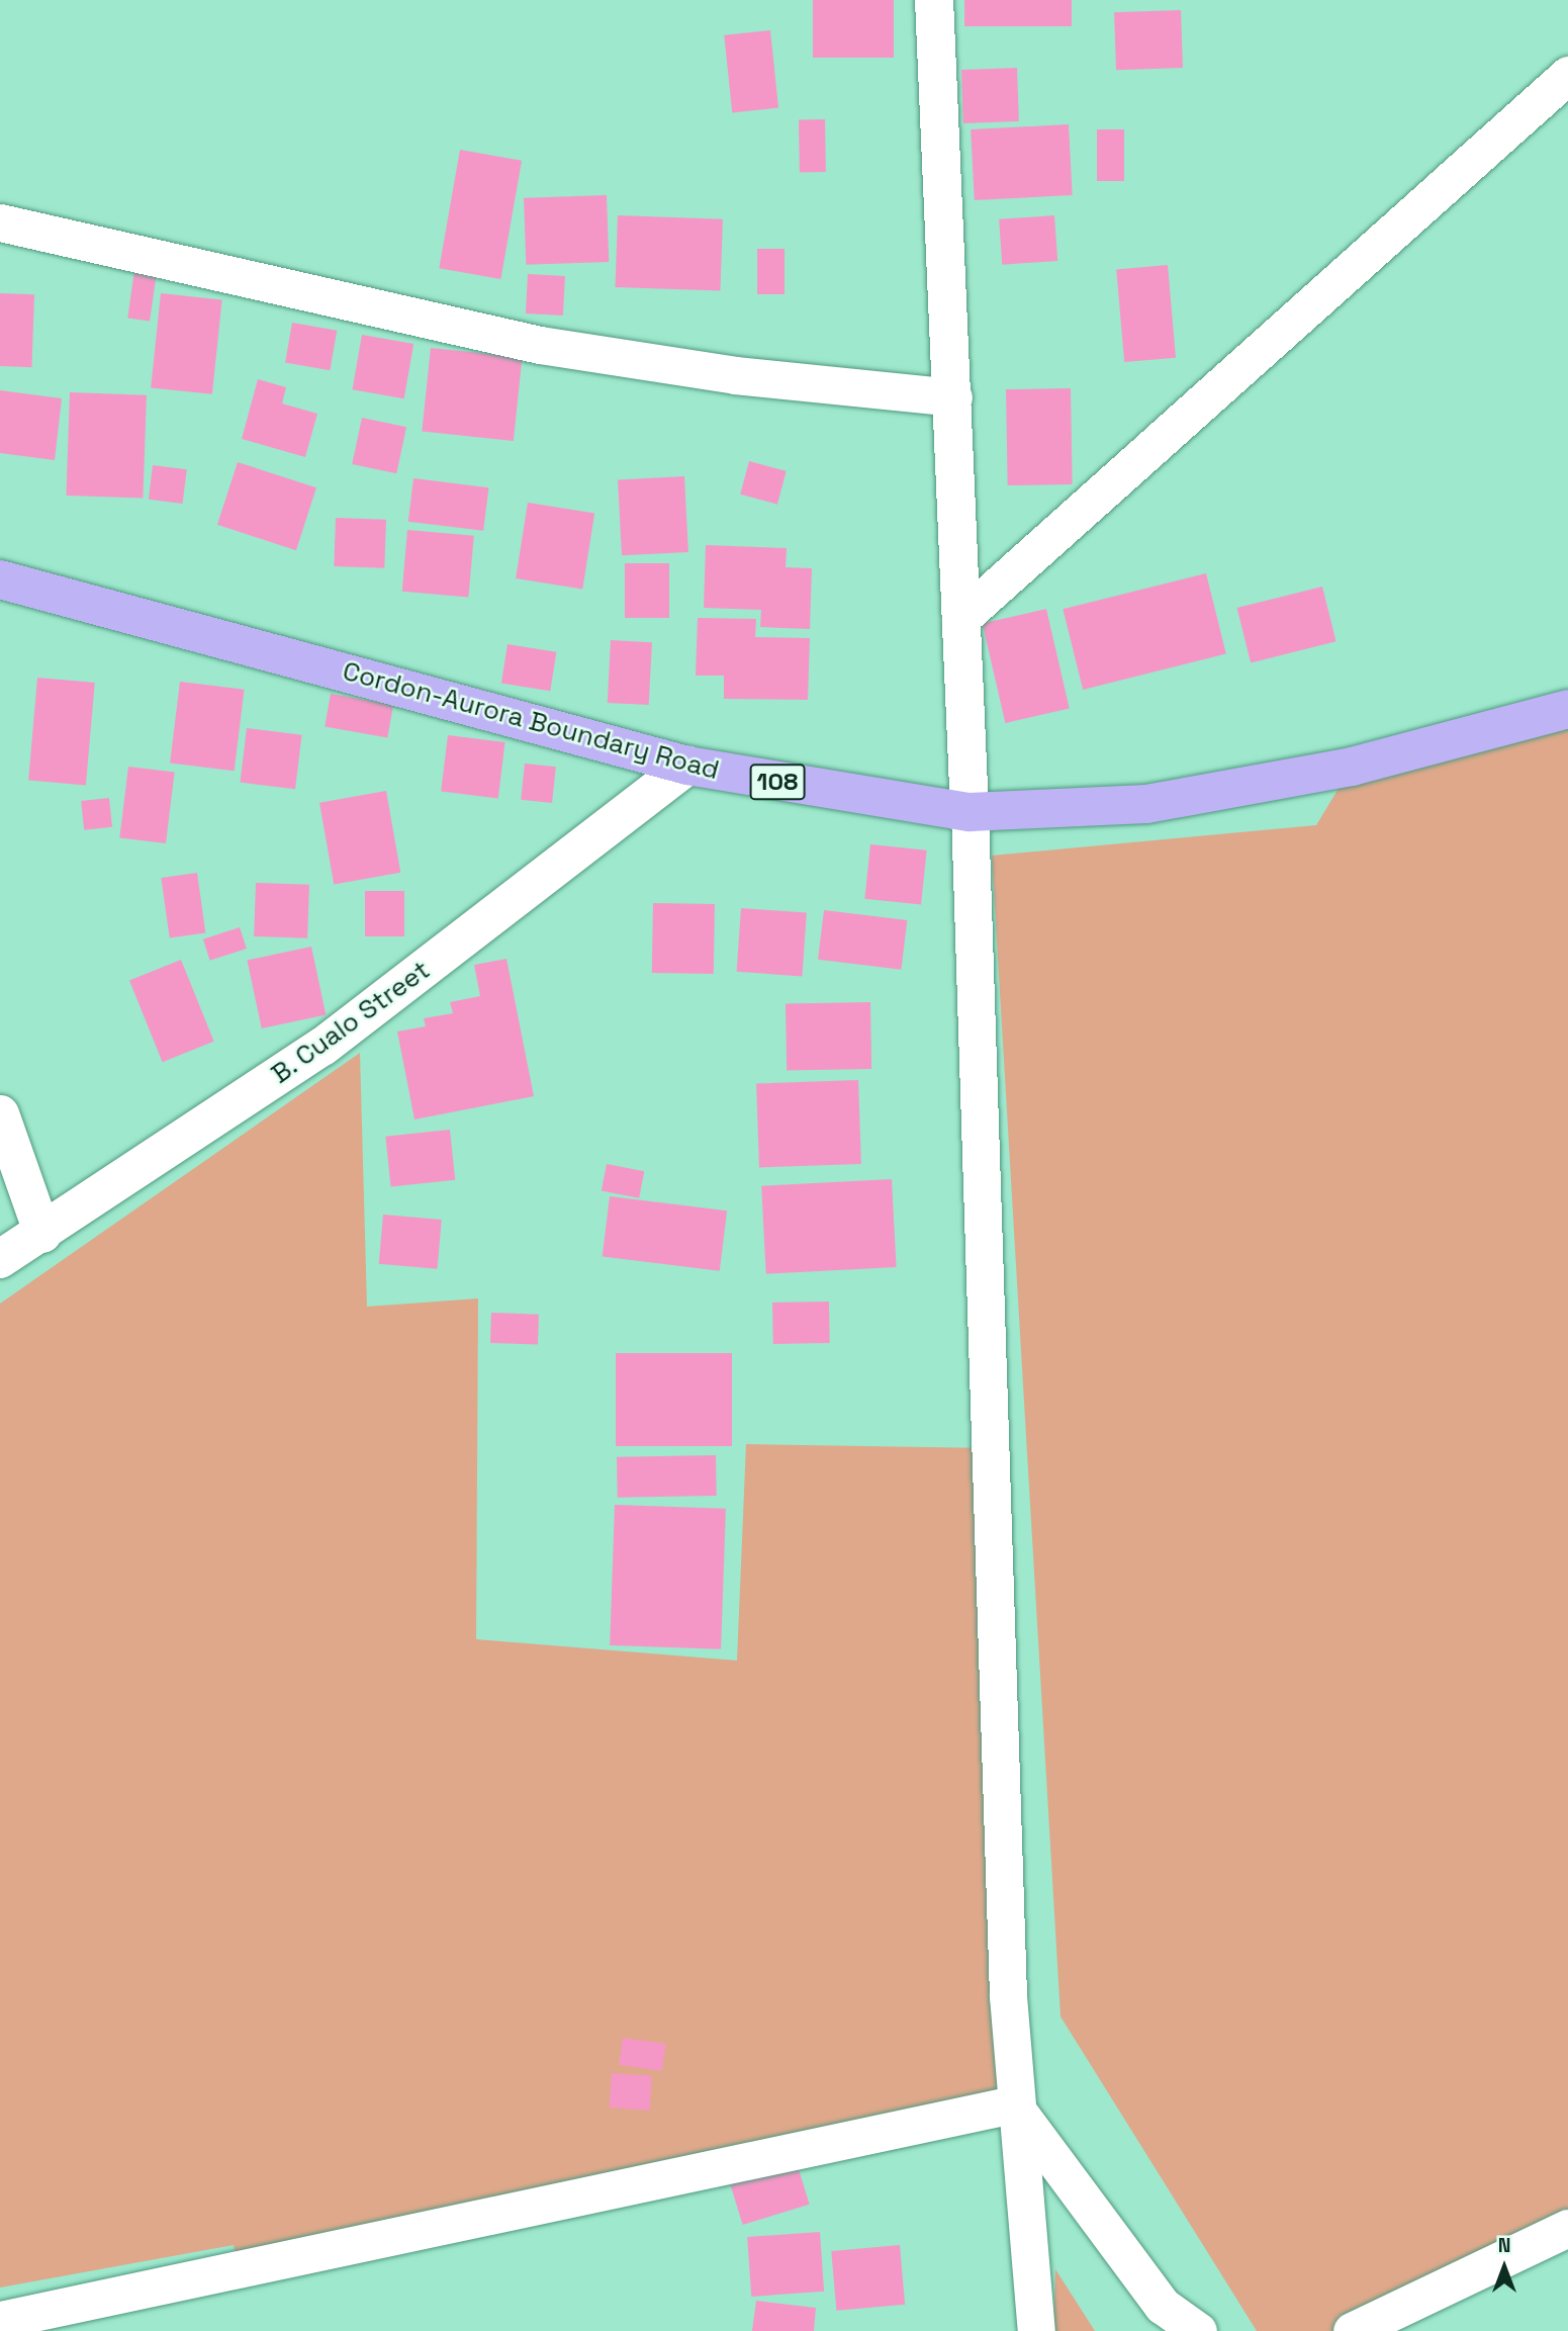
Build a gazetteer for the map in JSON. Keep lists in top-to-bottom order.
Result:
{
  "streets": {
    "main road": ["Cordon-Aurora Boundary Road", "108"],
    "street": ["B. Cualo Street"]
  },
  "crossings": [
    ["Cordon-Aurora Boundary Road", "B. Cualo Street"]
  ],
  "north": "top"
}
